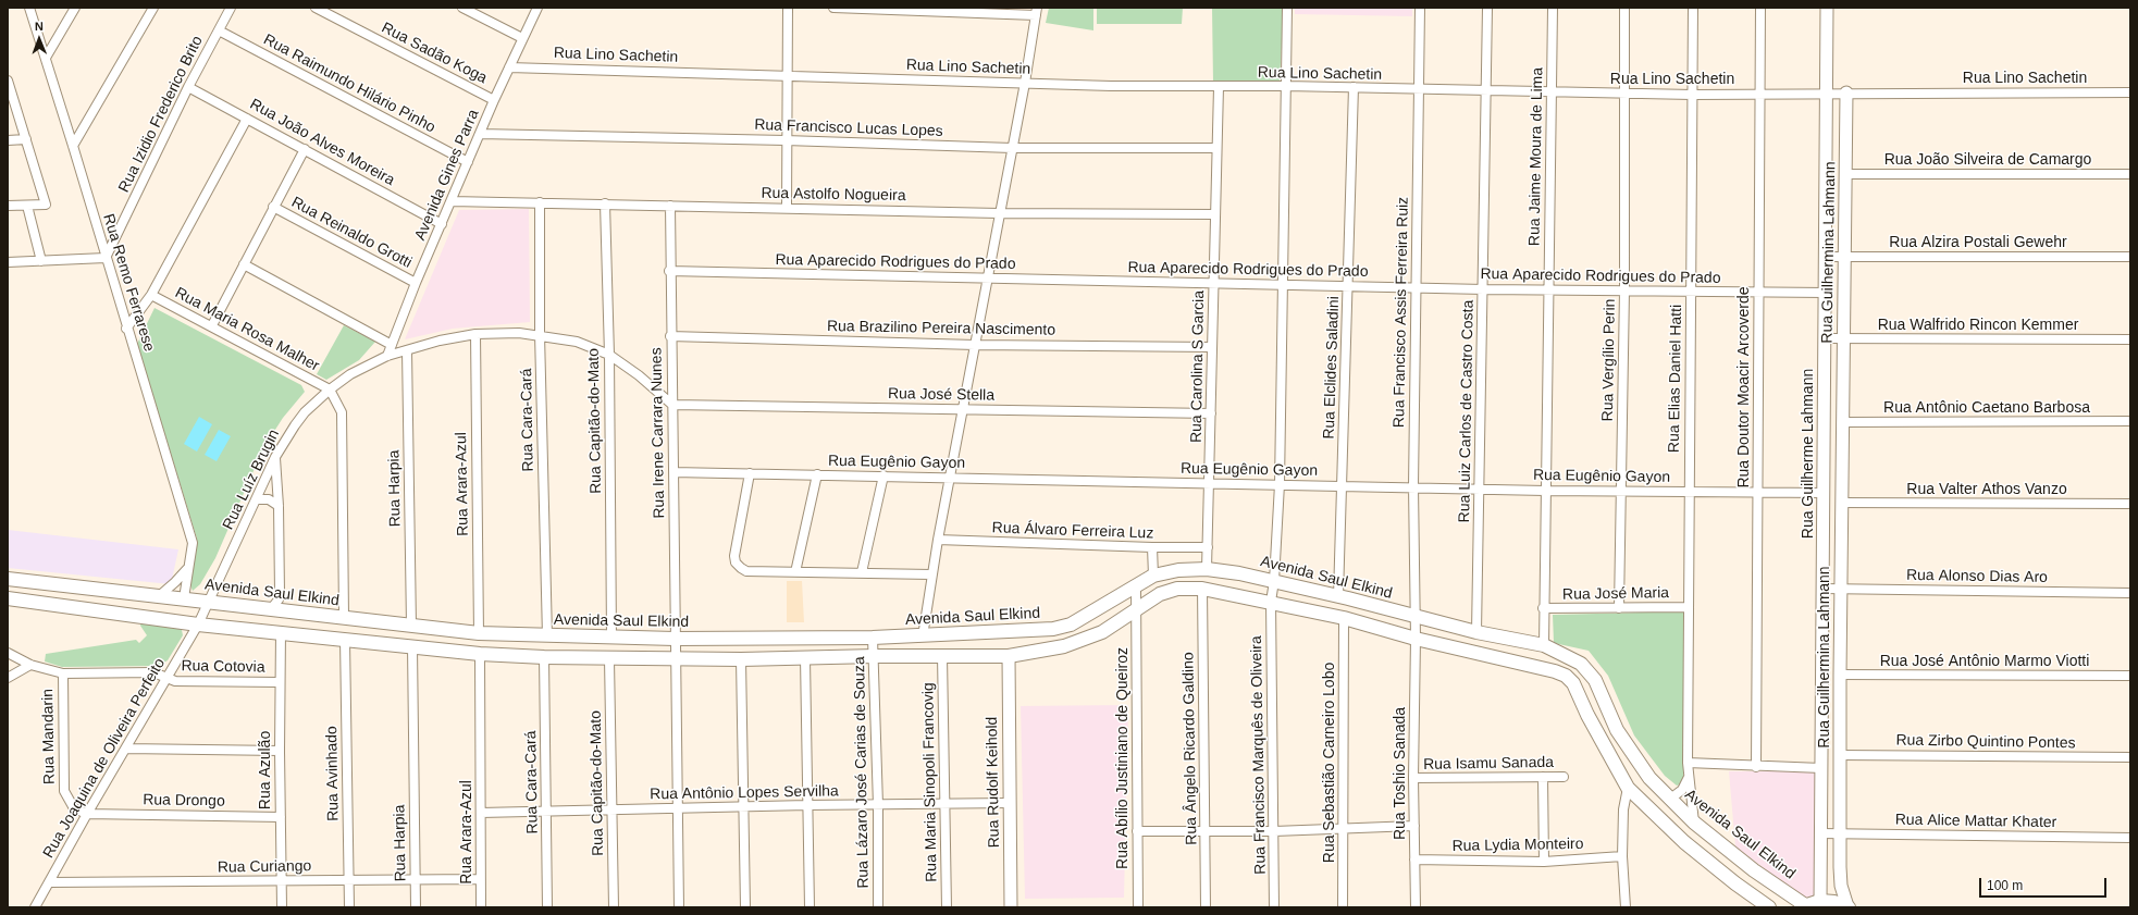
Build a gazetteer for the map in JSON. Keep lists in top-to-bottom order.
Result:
{
  "streets": {
    "main road": ["Avenida Saul Elkind"],
    "street": [
      "Rua Sadão Koga",
      "Rua Lino Sachetin",
      "Rua Raimundo Hilário Pinho",
      "Rua Izidio Frederico Brito",
      "Rua Francisco Lucas Lopes",
      "Rua João Alves Moreira",
      "Rua Jaime Moura de Lima",
      "Rua João Silveira de Camargo",
      "Avenida Gines Parra",
      "Rua Astolfo Nogueira",
      "Rua Reinaldo Grotti",
      "Rua Alzira Postali Gewehr",
      "Rua Guilhermina Lahmann",
      "Rua Aparecido Rodrigues do Prado",
      "Rua Remo Ferrarese",
      "Rua Francisco Assis Ferreira Ruiz",
      "Rua Walfrido Rincon Kemmer",
      "Rua Brazilino Pereira Nascimento",
      "Rua Maria Rosa Malher",
      "Rua Vergílio Perin",
      "Rua Carolina S Garcia",
      "Rua Elclides Saladini",
      "Rua Elias Daniel Hatti",
      "Rua Doutor Moacir Arcoverde",
      "Rua José Stella",
      "Rua Antônio Caetano Barbosa",
      "Rua Luiz Carlos de Castro Costa",
      "Rua Cara-Cará",
      "Rua Capitão-do-Mato",
      "Rua Irene Carrara Nunes",
      "Rua Guilherme Lahmann",
      "Rua Eugênio Gayon",
      "Rua Luíz Brugin",
      "Rua Arara-Azul",
      "Rua Harpia",
      "Rua Valter Athos Vanzo",
      "Rua Álvaro Ferreira Luz",
      "Rua Alonso Dias Aro",
      "Rua José Maria",
      "Rua José Antônio Marmo Viotti",
      "Rua Cotovia",
      "Rua Mandarin",
      "Rua Zirbo Quintino Pontes",
      "Rua Ângelo Ricardo Galdino",
      "Rua Francisco Marquês de Oliveira",
      "Rua Joaquina de Oliveira Perfeito",
      "Rua Abílio Justiniano de Queiroz",
      "Rua Sebastião Carneiro Lobo",
      "Rua Isamu Sanada",
      "Rua Azulão",
      "Rua Lázaro José Carias de Souza",
      "Rua Avinhado",
      "Rua Toshio Sanada",
      "Rua Maria Sinopoli Francovig",
      "Rua Rudolf Keihold",
      "Rua Antônio Lopes Servilha",
      "Rua Drongo",
      "Rua Alice Mattar Khater",
      "Rua Lydia Monteiro",
      "Rua Curiango"
    ]
  },
  "crossings": [
    ["Rua Sadão Koga", "Avenida Gines Parra"],
    ["Rua Lino Sachetin", "Rua Jaime Moura de Lima"],
    ["Rua Lino Sachetin", "Avenida Gines Parra"],
    ["Rua Lino Sachetin", "Rua Guilhermina Lahmann"],
    ["Rua Lino Sachetin", "Rua Francisco Assis Ferreira Ruiz"],
    ["Rua Lino Sachetin", "Rua Vergílio Perin"],
    ["Rua Lino Sachetin", "Rua Carolina S Garcia"],
    ["Rua Lino Sachetin", "Rua Elclides Saladini"],
    ["Rua Lino Sachetin", "Rua Elias Daniel Hatti"],
    ["Rua Lino Sachetin", "Rua Doutor Moacir Arcoverde"],
    ["Rua Lino Sachetin", "Rua Luiz Carlos de Castro Costa"],
    ["Rua Lino Sachetin", "Rua Guilherme Lahmann"],
    ["Rua Lino Sachetin", "Rua Francisco Marquês de Oliveira"],
    ["Rua Raimundo Hilário Pinho", "Rua Izidio Frederico Brito"],
    ["Rua Raimundo Hilário Pinho", "Avenida Gines Parra"],
    ["Rua Izidio Frederico Brito", "Rua João Alves Moreira"],
    ["Rua Izidio Frederico Brito", "Rua Remo Ferrarese"],
    ["Rua Francisco Lucas Lopes", "Avenida Gines Parra"],
    ["Rua Francisco Lucas Lopes", "Rua Carolina S Garcia"],
    ["Rua João Alves Moreira", "Avenida Gines Parra"],
    ["Rua Jaime Moura de Lima", "Rua Aparecido Rodrigues do Prado"],
    ["Rua Jaime Moura de Lima", "Rua Eugênio Gayon"],
    ["Rua Jaime Moura de Lima", "Avenida Saul Elkind"],
    ["Rua Jaime Moura de Lima", "Rua José Maria"],
    ["Rua João Silveira de Camargo", "Rua Guilhermina Lahmann"],
    ["Avenida Gines Parra", "Rua Astolfo Nogueira"],
    ["Avenida Gines Parra", "Rua Reinaldo Grotti"],
    ["Avenida Gines Parra", "Rua Luíz Brugin"],
    ["Rua Astolfo Nogueira", "Rua Carolina S Garcia"],
    ["Rua Astolfo Nogueira", "Rua Cara-Cará"],
    ["Rua Astolfo Nogueira", "Rua Capitão-do-Mato"],
    ["Rua Astolfo Nogueira", "Rua Irene Carrara Nunes"],
    ["Rua Alzira Postali Gewehr", "Rua Guilhermina Lahmann"],
    ["Rua Alzira Postali Gewehr", "Rua Guilherme Lahmann"],
    ["Rua Guilhermina Lahmann", "Rua Walfrido Rincon Kemmer"],
    ["Rua Guilhermina Lahmann", "Rua Antônio Caetano Barbosa"],
    ["Rua Guilhermina Lahmann", "Rua Valter Athos Vanzo"],
    ["Rua Guilhermina Lahmann", "Rua Alonso Dias Aro"],
    ["Rua Guilhermina Lahmann", "Rua José Antônio Marmo Viotti"],
    ["Rua Guilhermina Lahmann", "Rua Zirbo Quintino Pontes"],
    ["Rua Guilhermina Lahmann", "Rua Alice Mattar Khater"],
    ["Rua Aparecido Rodrigues do Prado", "Rua Francisco Assis Ferreira Ruiz"],
    ["Rua Aparecido Rodrigues do Prado", "Rua Vergílio Perin"],
    ["Rua Aparecido Rodrigues do Prado", "Rua Carolina S Garcia"],
    ["Rua Aparecido Rodrigues do Prado", "Rua Elclides Saladini"],
    ["Rua Aparecido Rodrigues do Prado", "Rua Elias Daniel Hatti"],
    ["Rua Aparecido Rodrigues do Prado", "Rua Doutor Moacir Arcoverde"],
    ["Rua Aparecido Rodrigues do Prado", "Rua Luiz Carlos de Castro Costa"],
    ["Rua Aparecido Rodrigues do Prado", "Rua Irene Carrara Nunes"],
    ["Rua Aparecido Rodrigues do Prado", "Rua Guilherme Lahmann"],
    ["Rua Aparecido Rodrigues do Prado", "Rua Francisco Marquês de Oliveira"],
    ["Rua Remo Ferrarese", "Avenida Saul Elkind"],
    ["Rua Francisco Assis Ferreira Ruiz", "Rua Eugênio Gayon"],
    ["Rua Francisco Assis Ferreira Ruiz", "Avenida Saul Elkind"],
    ["Rua Francisco Assis Ferreira Ruiz", "Rua Toshio Sanada"],
    ["Rua Walfrido Rincon Kemmer", "Rua Guilherme Lahmann"],
    ["Rua Brazilino Pereira Nascimento", "Rua Carolina S Garcia"],
    ["Rua Brazilino Pereira Nascimento", "Rua Irene Carrara Nunes"],
    ["Rua Maria Rosa Malher", "Rua Luíz Brugin"],
    ["Rua Vergílio Perin", "Rua Eugênio Gayon"],
    ["Rua Vergílio Perin", "Rua José Maria"],
    ["Rua Carolina S Garcia", "Rua José Stella"],
    ["Rua Carolina S Garcia", "Rua Eugênio Gayon"],
    ["Rua Carolina S Garcia", "Rua Álvaro Ferreira Luz"],
    ["Rua Carolina S Garcia", "Avenida Saul Elkind"],
    ["Rua Elclides Saladini", "Rua Eugênio Gayon"],
    ["Rua Elclides Saladini", "Avenida Saul Elkind"],
    ["Rua Elias Daniel Hatti", "Rua Eugênio Gayon"],
    ["Rua Elias Daniel Hatti", "Avenida Saul Elkind"],
    ["Rua Elias Daniel Hatti", "Rua José Maria"],
    ["Rua Doutor Moacir Arcoverde", "Rua Eugênio Gayon"],
    ["Rua José Stella", "Rua Irene Carrara Nunes"],
    ["Rua José Stella", "Rua Luíz Brugin"],
    ["Rua Luiz Carlos de Castro Costa", "Rua Eugênio Gayon"],
    ["Rua Luiz Carlos de Castro Costa", "Avenida Saul Elkind"],
    ["Rua Cara-Cará", "Rua Luíz Brugin"],
    ["Rua Cara-Cará", "Avenida Saul Elkind"],
    ["Rua Cara-Cará", "Rua Antônio Lopes Servilha"],
    ["Rua Capitão-do-Mato", "Rua Luíz Brugin"],
    ["Rua Capitão-do-Mato", "Avenida Saul Elkind"],
    ["Rua Capitão-do-Mato", "Rua Antônio Lopes Servilha"],
    ["Rua Irene Carrara Nunes", "Rua Eugênio Gayon"],
    ["Rua Irene Carrara Nunes", "Rua Luíz Brugin"],
    ["Rua Irene Carrara Nunes", "Avenida Saul Elkind"],
    ["Rua Irene Carrara Nunes", "Rua Antônio Lopes Servilha"],
    ["Rua Guilherme Lahmann", "Rua Eugênio Gayon"],
    ["Rua Guilherme Lahmann", "Rua Alonso Dias Aro"],
    ["Rua Guilherme Lahmann", "Rua Alice Mattar Khater"],
    ["Rua Eugênio Gayon", "Rua Francisco Marquês de Oliveira"],
    ["Rua Luíz Brugin", "Rua Arara-Azul"],
    ["Rua Luíz Brugin", "Rua Harpia"],
    ["Rua Luíz Brugin", "Avenida Saul Elkind"],
    ["Rua Luíz Brugin", "Rua Joaquina de Oliveira Perfeito"],
    ["Rua Arara-Azul", "Avenida Saul Elkind"],
    ["Rua Arara-Azul", "Rua Antônio Lopes Servilha"],
    ["Rua Arara-Azul", "Rua Curiango"],
    ["Rua Harpia", "Avenida Saul Elkind"],
    ["Rua Harpia", "Rua Curiango"],
    ["Avenida Saul Elkind", "Rua Francisco Marquês de Oliveira"],
    ["Avenida Saul Elkind", "Rua Abílio Justiniano de Queiroz"],
    ["Avenida Saul Elkind", "Rua Lázaro José Carias de Souza"],
    ["Avenida Saul Elkind", "Rua Toshio Sanada"],
    ["Rua Cotovia", "Rua Mandarin"],
    ["Rua Cotovia", "Rua Joaquina de Oliveira Perfeito"],
    ["Rua Cotovia", "Rua Azulão"],
    ["Rua Mandarin", "Rua Joaquina de Oliveira Perfeito"],
    ["Rua Mandarin", "Rua Drongo"],
    ["Rua Joaquina de Oliveira Perfeito", "Rua Drongo"],
    ["Rua Joaquina de Oliveira Perfeito", "Rua Curiango"],
    ["Rua Isamu Sanada", "Rua Toshio Sanada"],
    ["Rua Azulão", "Rua Drongo"],
    ["Rua Azulão", "Rua Curiango"],
    ["Rua Lázaro José Carias de Souza", "Rua Antônio Lopes Servilha"],
    ["Rua Avinhado", "Rua Curiango"],
    ["Rua Toshio Sanada", "Rua Lydia Monteiro"],
    ["Rua Maria Sinopoli Francovig", "Rua Antônio Lopes Servilha"],
    ["Rua Rudolf Keihold", "Rua Antônio Lopes Servilha"]
  ],
  "scale_bar": "100 m",
  "north": "top"
}
